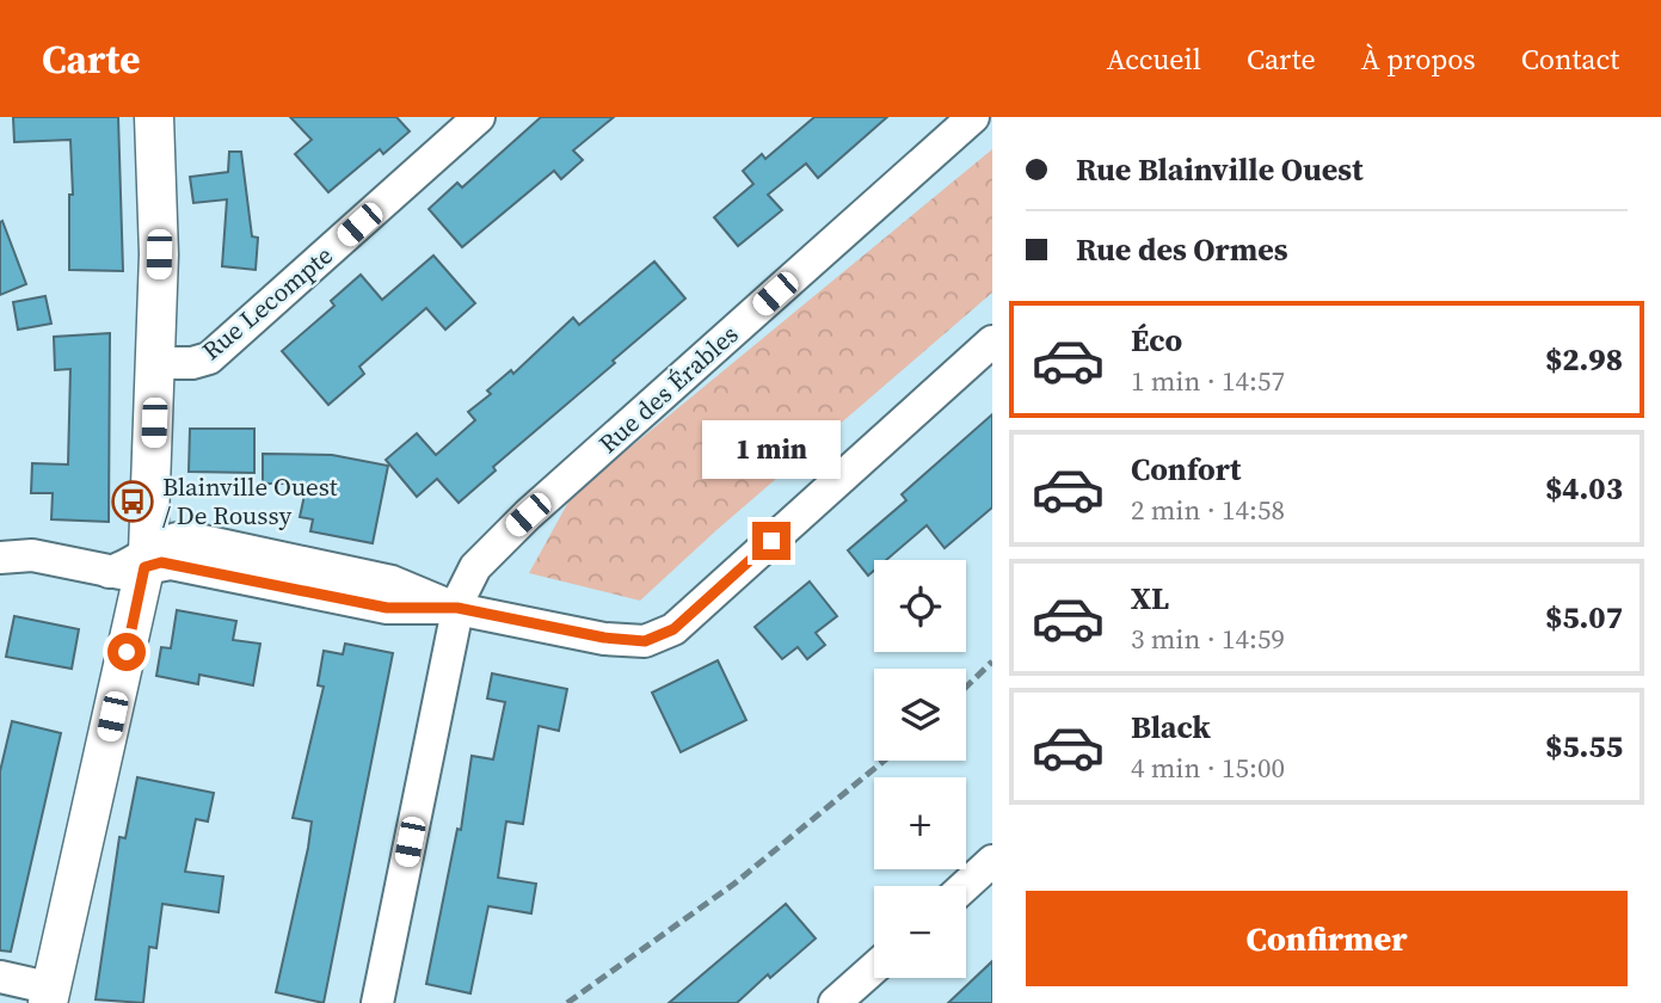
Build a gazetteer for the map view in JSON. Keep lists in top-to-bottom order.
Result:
{
  "streets": {
    "street": ["Rue Lecompte", "Rue des Érables"]
  },
  "places": {
    "bus stop": ["Blainville Ouest / De Roussy"]
  },
  "page": {
    "header": "Carte",
    "nav": [
      "Accueil",
      "Carte",
      "À propos",
      "Contact"
    ],
    "banner": ["Rue Blainville Ouest", "Rue des Ormes"],
    "list": [
      {
        "name": "Éco",
        "note": "1 min · 14:57",
        "value": "$2.98"
      },
      {
        "name": "Confort",
        "note": "2 min · 14:58",
        "value": "$4.03"
      },
      {
        "name": "XL",
        "note": "3 min · 14:59",
        "value": "$5.07"
      },
      {
        "name": "Black",
        "note": "4 min · 15:00",
        "value": "$5.55"
      }
    ],
    "bubble": "1 min",
    "map_buttons": ["+", "−"],
    "buttons": "Confirmer"
  }
}
